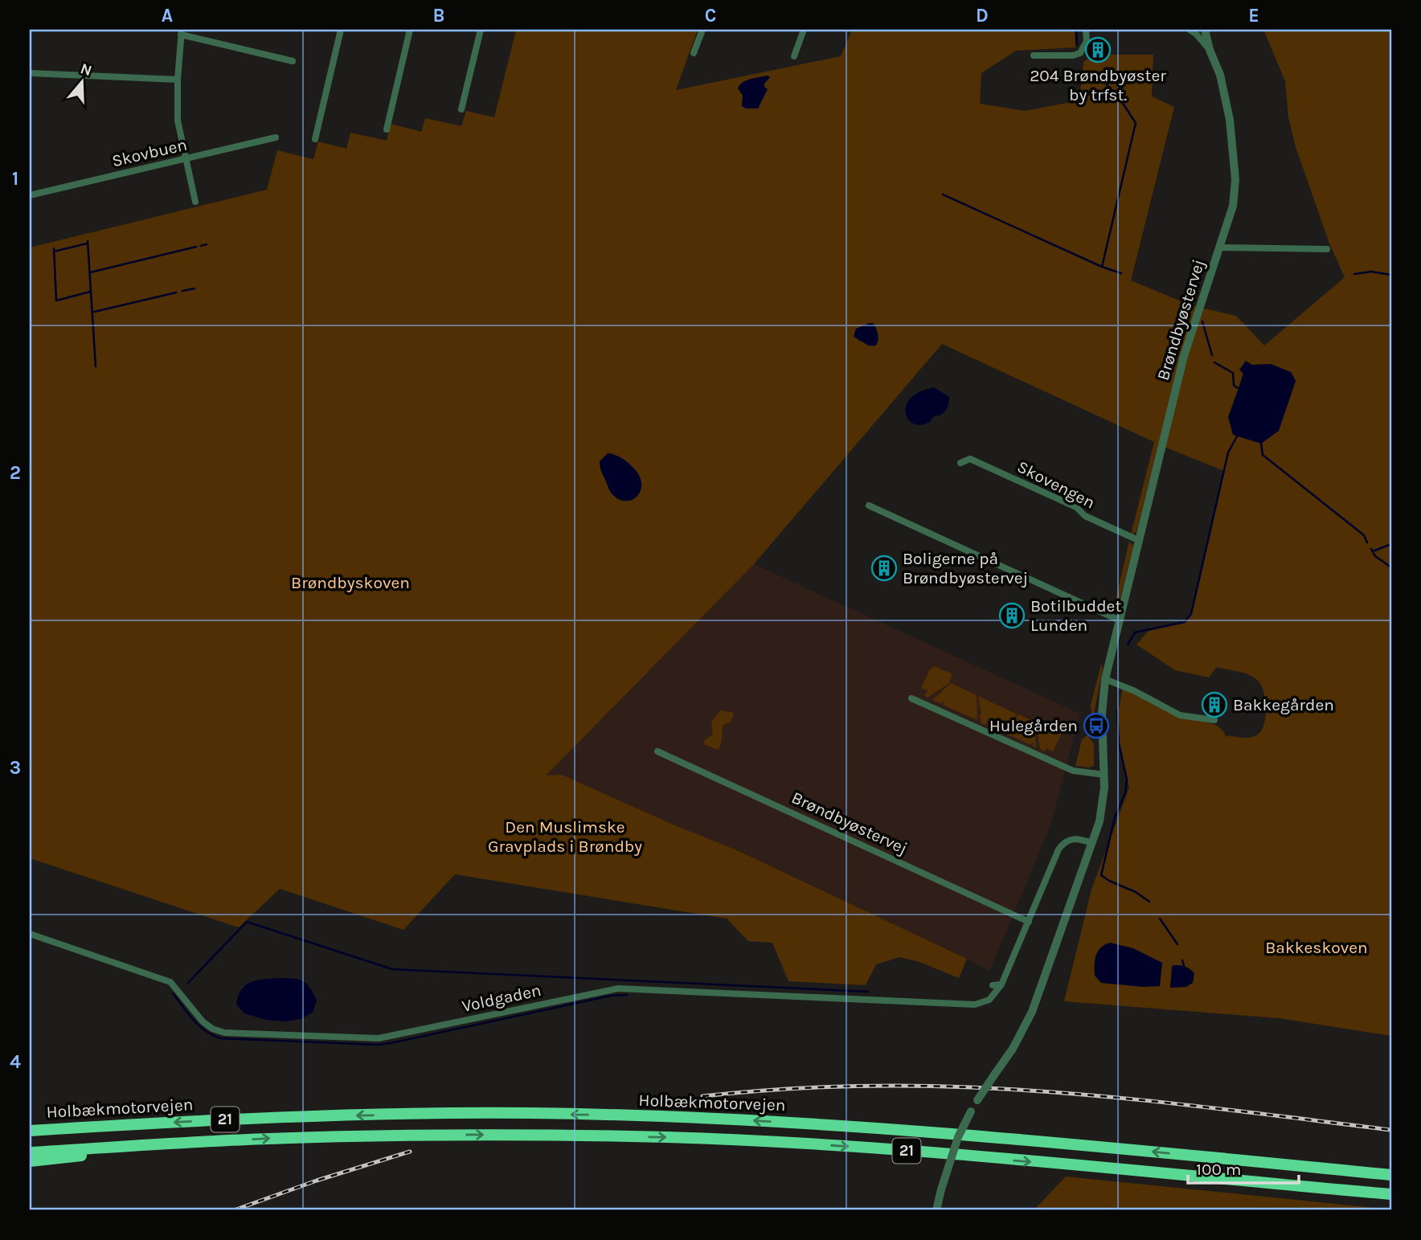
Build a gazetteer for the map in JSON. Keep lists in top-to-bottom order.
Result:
{
  "streets": {
    "highway": ["Holbækmotorvejen", "21"],
    "street": [
      "Skovbuen",
      "Brøndbyøstervej",
      "Skovengen",
      "Voldgaden"
    ]
  },
  "crossings": [
    ["Brøndbyøstervej", "Skovengen"]
  ],
  "parks": ["Brøndbyskoven", "Den Muslimske Gravplads i Brøndby", "Bakkeskoven"],
  "places": {
    "building": [
      "204 Brøndbyøster by trfst.",
      "Boligerne på Brøndbyøstervej",
      "Botilbuddet Lunden",
      "Bakkegården"
    ],
    "bus stop": ["Hulegården"]
  },
  "scale_bar": "100 m",
  "north": "top",
  "grid": {
    "columns": [
      "A",
      "B",
      "C",
      "D",
      "E"
    ],
    "rows": [
      "1",
      "2",
      "3",
      "4"
    ]
  }
}
